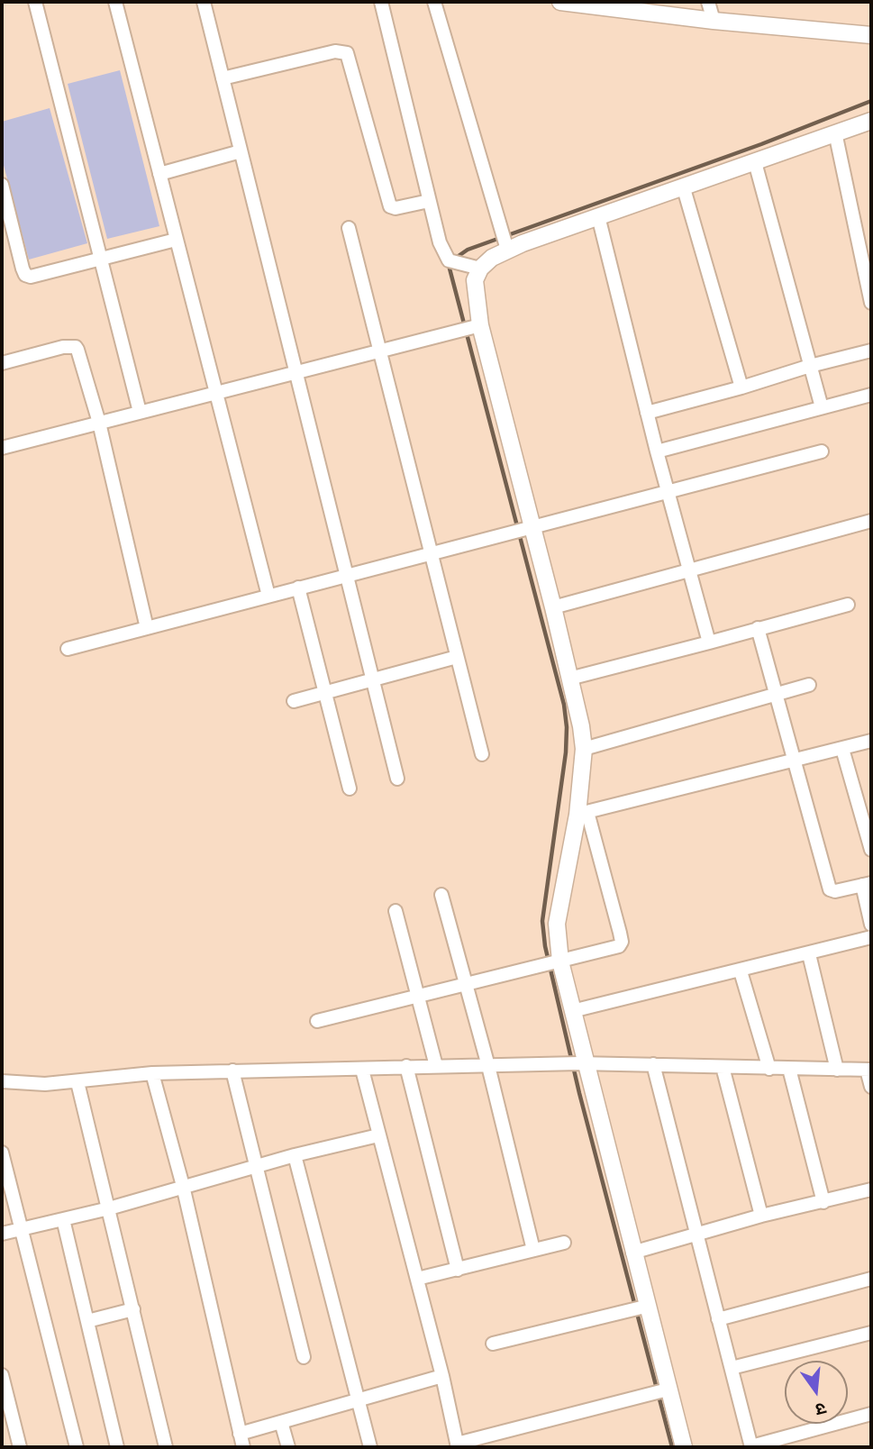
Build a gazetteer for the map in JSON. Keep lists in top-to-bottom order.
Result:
{
  "north": "bottom"
}
